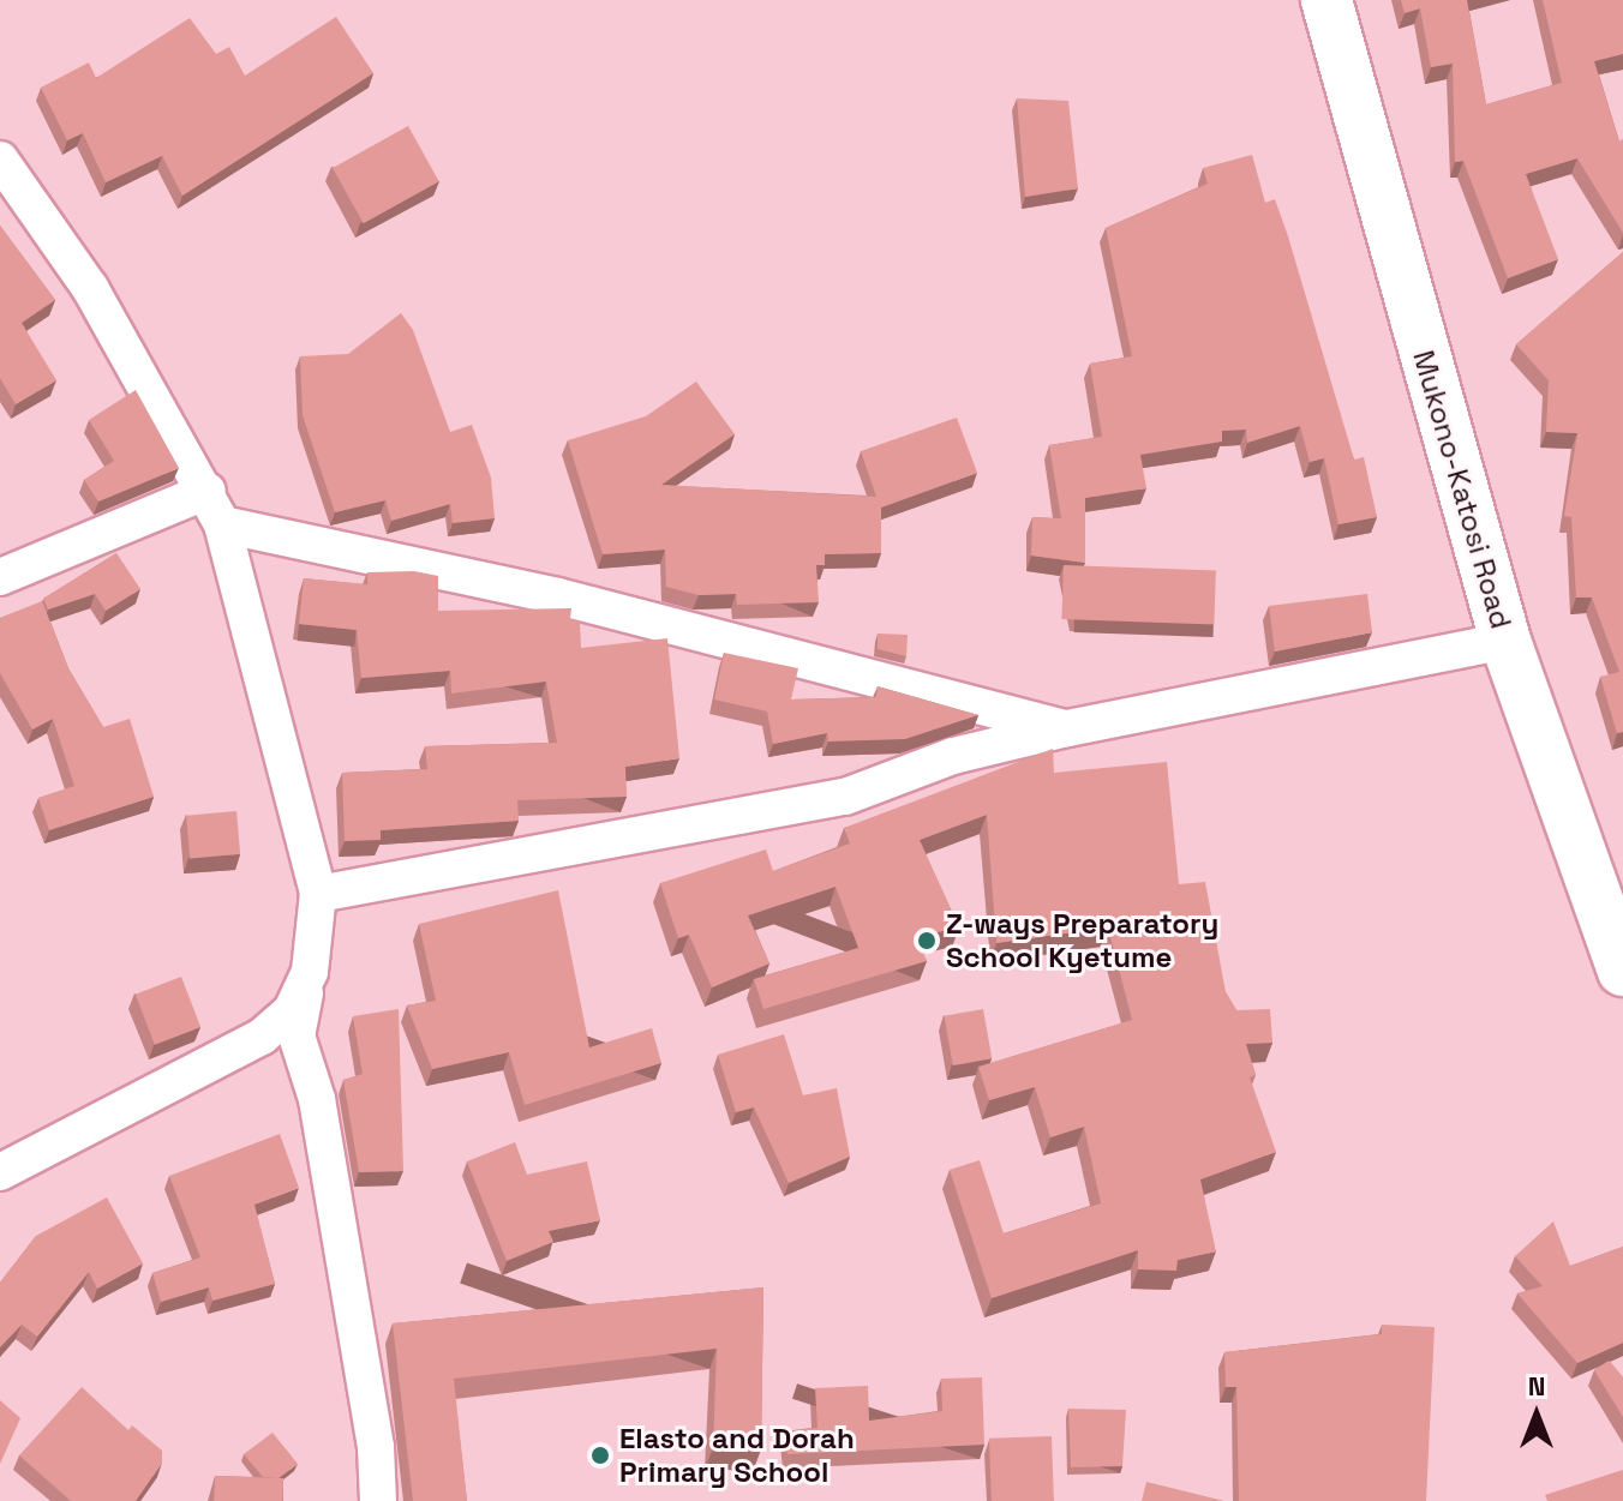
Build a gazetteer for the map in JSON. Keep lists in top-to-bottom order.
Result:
{
  "streets": {
    "main road": ["Mukono-Katosi Road"]
  },
  "places": ["Z-ways Preparatory School Kyetume", "Elasto and Dorah Primary School"],
  "north": "top"
}
